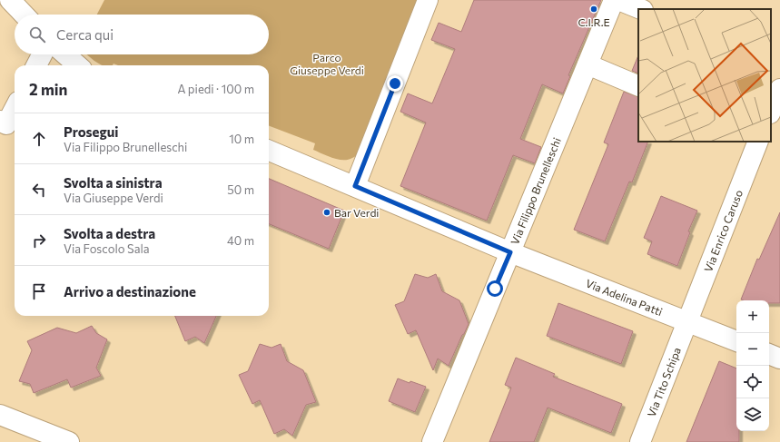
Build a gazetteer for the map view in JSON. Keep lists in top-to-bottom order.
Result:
{
  "streets": {
    "street": [
      "Via Filippo Brunelleschi",
      "Via Enrico Caruso",
      "Via Adelina Patti",
      "Via Tito Schipa"
    ]
  },
  "crossings": [
    ["Via Filippo Brunelleschi", "Via Adelina Patti"],
    ["Via Enrico Caruso", "Via Adelina Patti"],
    ["Via Enrico Caruso", "Via Tito Schipa"],
    ["Via Adelina Patti", "Via Tito Schipa"]
  ],
  "parks": ["Parco Giuseppe Verdi"],
  "places": ["C.I.R.E", "Bar Verdi"],
  "page": {
    "search": "Cerca qui",
    "heading": ["2 min", "A piedi · 100 m"],
    "list": [
      ["Prosegui", "Via Filippo Brunelleschi", "10 m"],
      ["Svolta a sinistra", "Via Giuseppe Verdi", "50 m"],
      ["Svolta a destra", "Via Foscolo Sala", "40 m"],
      "Arrivo a destinazione"
    ],
    "map_buttons": ["+", "−"]
  }
}
